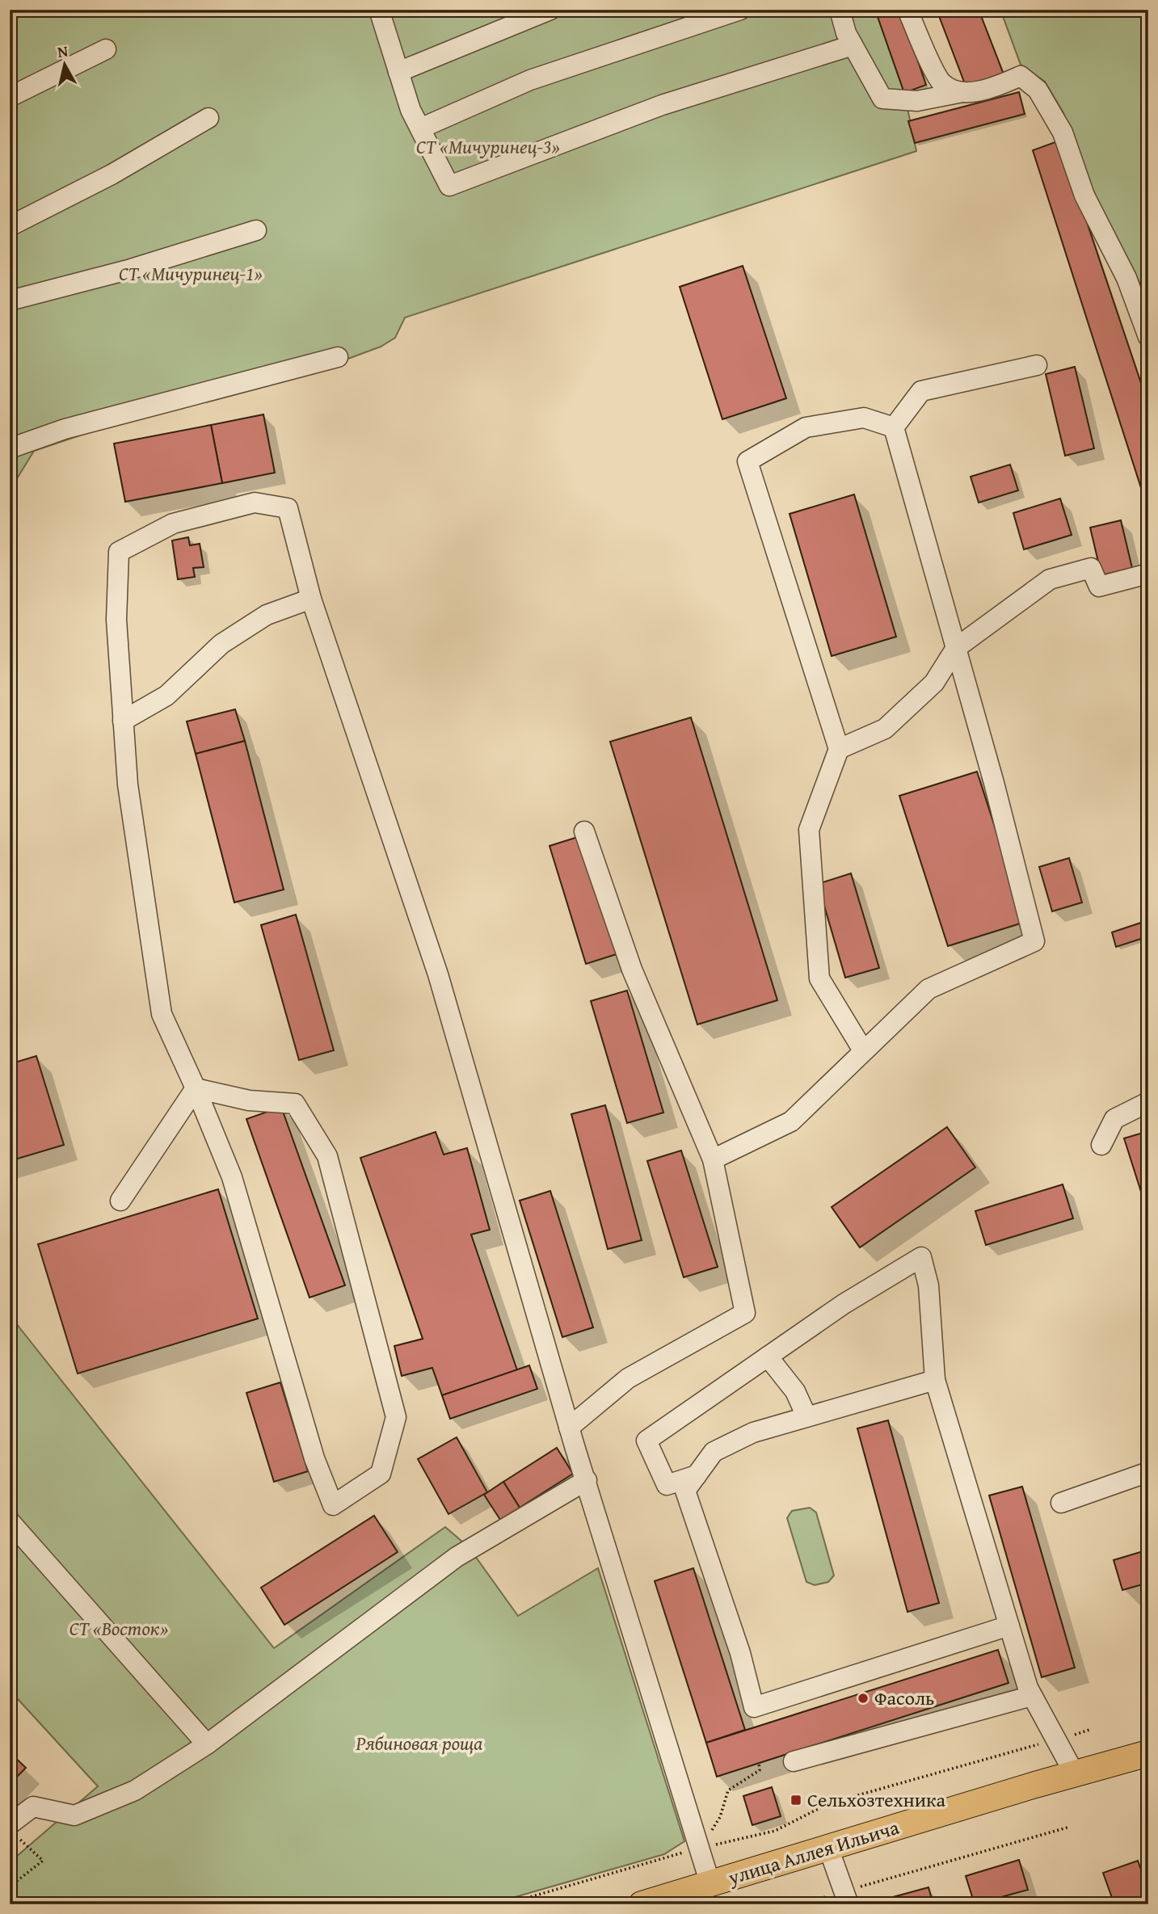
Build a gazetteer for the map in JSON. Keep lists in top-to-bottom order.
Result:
{
  "streets": {
    "main road": ["улица Аллея Ильича"]
  },
  "parks": [
    "СТ «Мичуринец-3»",
    "СТ «Мичуринец-1»",
    "СТ «Восток»",
    "Рябиновая роща"
  ],
  "places": {
    "other": ["Фасоль"],
    "transit": ["Сельхозтехника"]
  },
  "north": "top"
}
